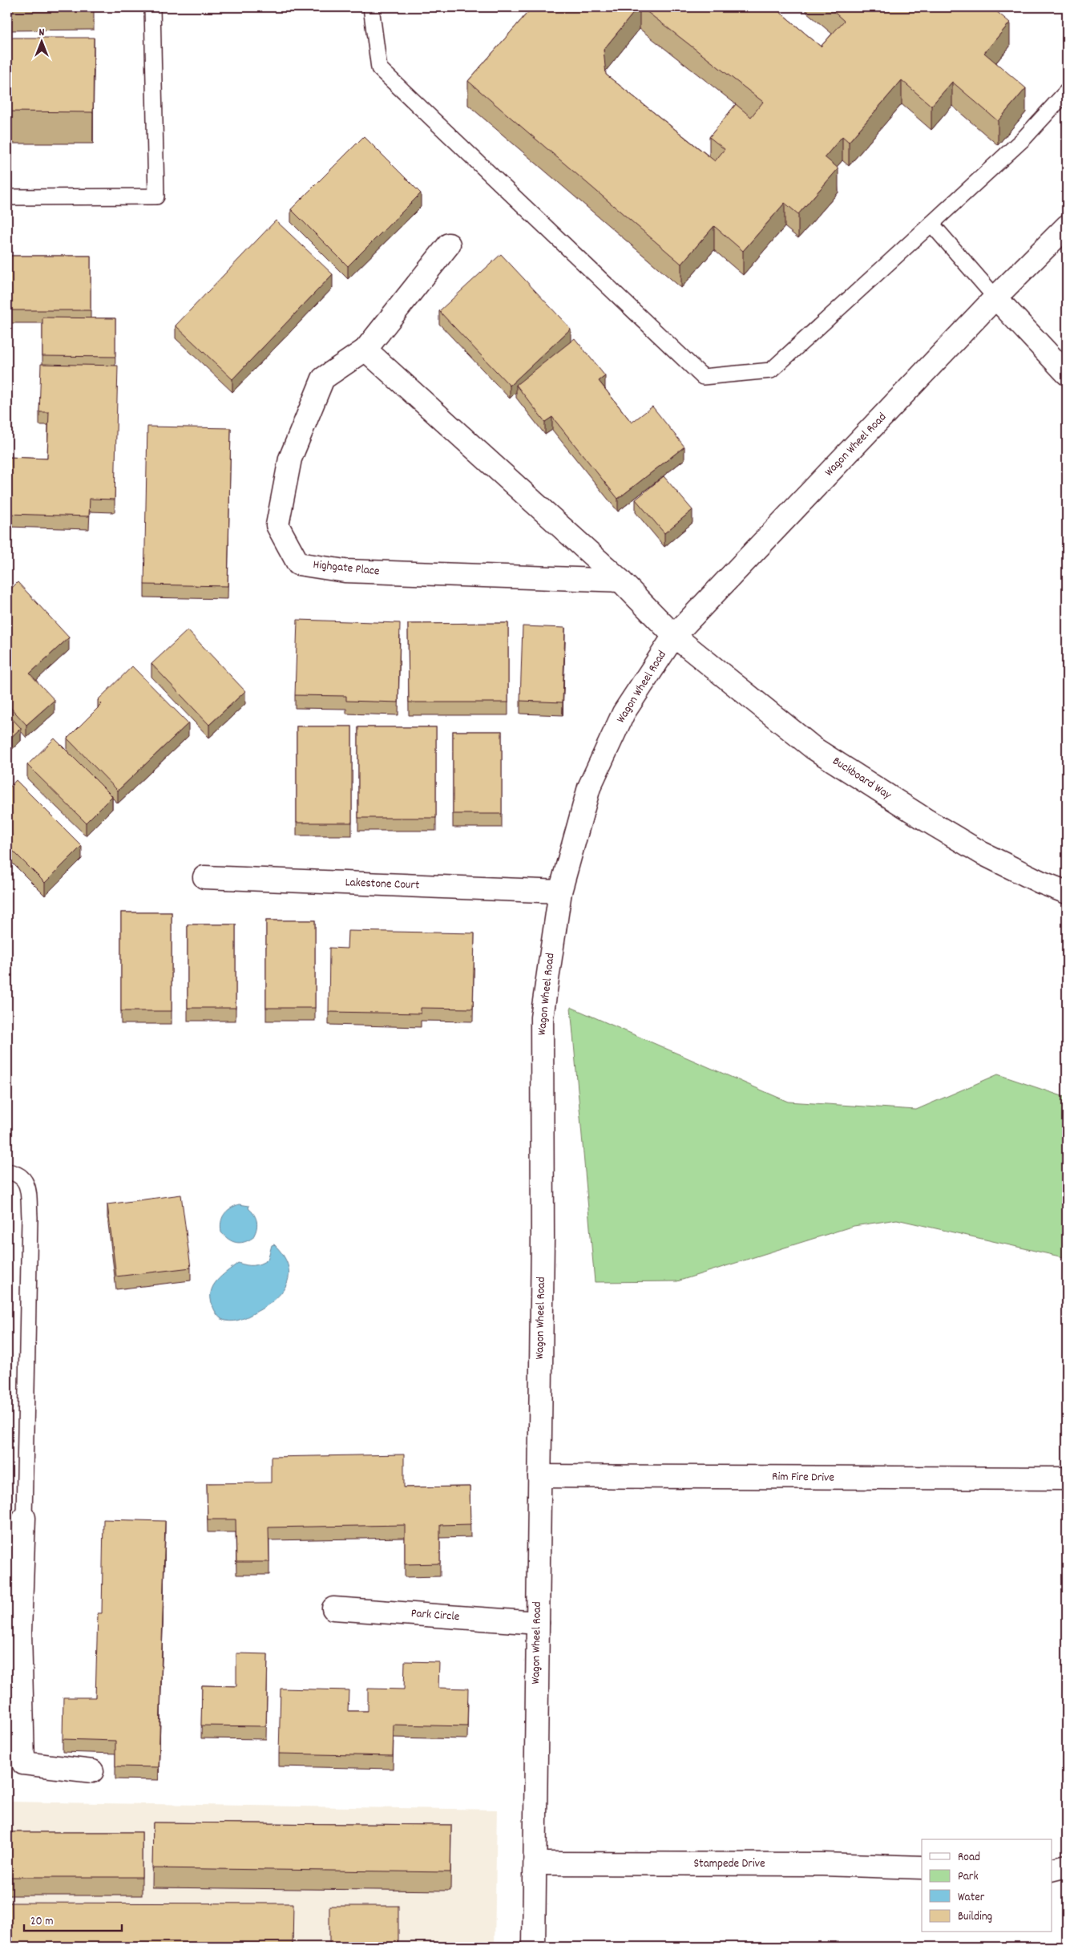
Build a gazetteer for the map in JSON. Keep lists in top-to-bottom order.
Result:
{
  "streets": {
    "street": [
      "Wagon Wheel Road",
      "Highgate Place",
      "Buckboard Way",
      "Lakestone Court",
      "Rim Fire Drive",
      "Park Circle",
      "Stampede Drive"
    ]
  },
  "crossings": [
    ["Wagon Wheel Road", "Buckboard Way"],
    ["Wagon Wheel Road", "Lakestone Court"],
    ["Wagon Wheel Road", "Rim Fire Drive"],
    ["Wagon Wheel Road", "Park Circle"],
    ["Wagon Wheel Road", "Stampede Drive"]
  ],
  "legend": [
    "Road",
    "Park",
    "Water",
    "Building"
  ],
  "scale_bar": "20 m",
  "north": "top"
}
